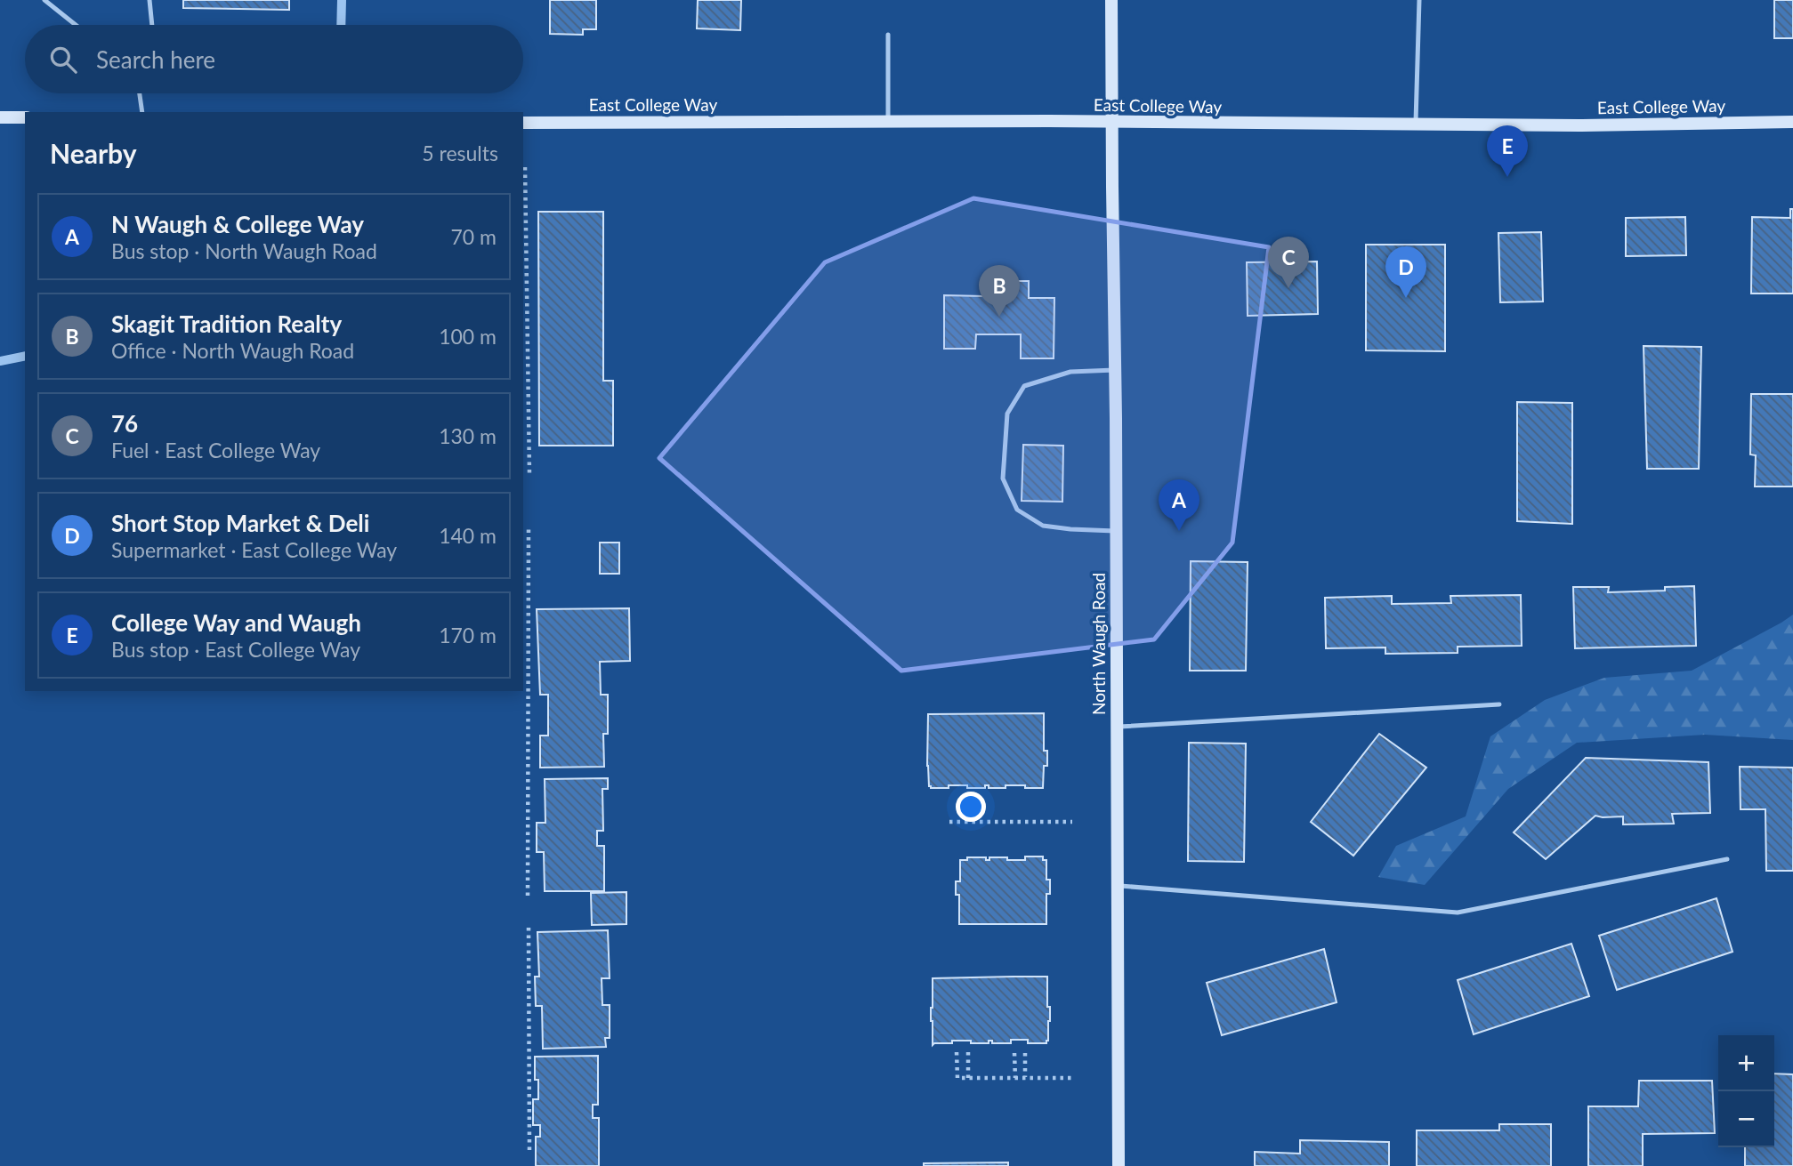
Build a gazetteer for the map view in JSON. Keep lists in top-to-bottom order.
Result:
{
  "streets": {
    "main road": ["East College Way", "North Waugh Road"]
  },
  "crossings": [
    ["East College Way", "North Waugh Road"]
  ],
  "page": {
    "search": "Search here",
    "heading": ["Nearby", "5 results"],
    "pins": [
      "E",
      "C",
      "D",
      "B",
      "A"
    ],
    "list": [
      {
        "mark": "A",
        "name": "N Waugh & College Way",
        "note": "Bus stop · North Waugh Road",
        "value": "70 m"
      },
      {
        "mark": "B",
        "name": "Skagit Tradition Realty",
        "note": "Office · North Waugh Road",
        "value": "100 m"
      },
      {
        "mark": "C",
        "name": "76",
        "note": "Fuel · East College Way",
        "value": "130 m"
      },
      {
        "mark": "D",
        "name": "Short Stop Market & Deli",
        "note": "Supermarket · East College Way",
        "value": "140 m"
      },
      {
        "mark": "E",
        "name": "College Way and Waugh",
        "note": "Bus stop · East College Way",
        "value": "170 m"
      }
    ],
    "map_buttons": ["+", "−"]
  }
}
